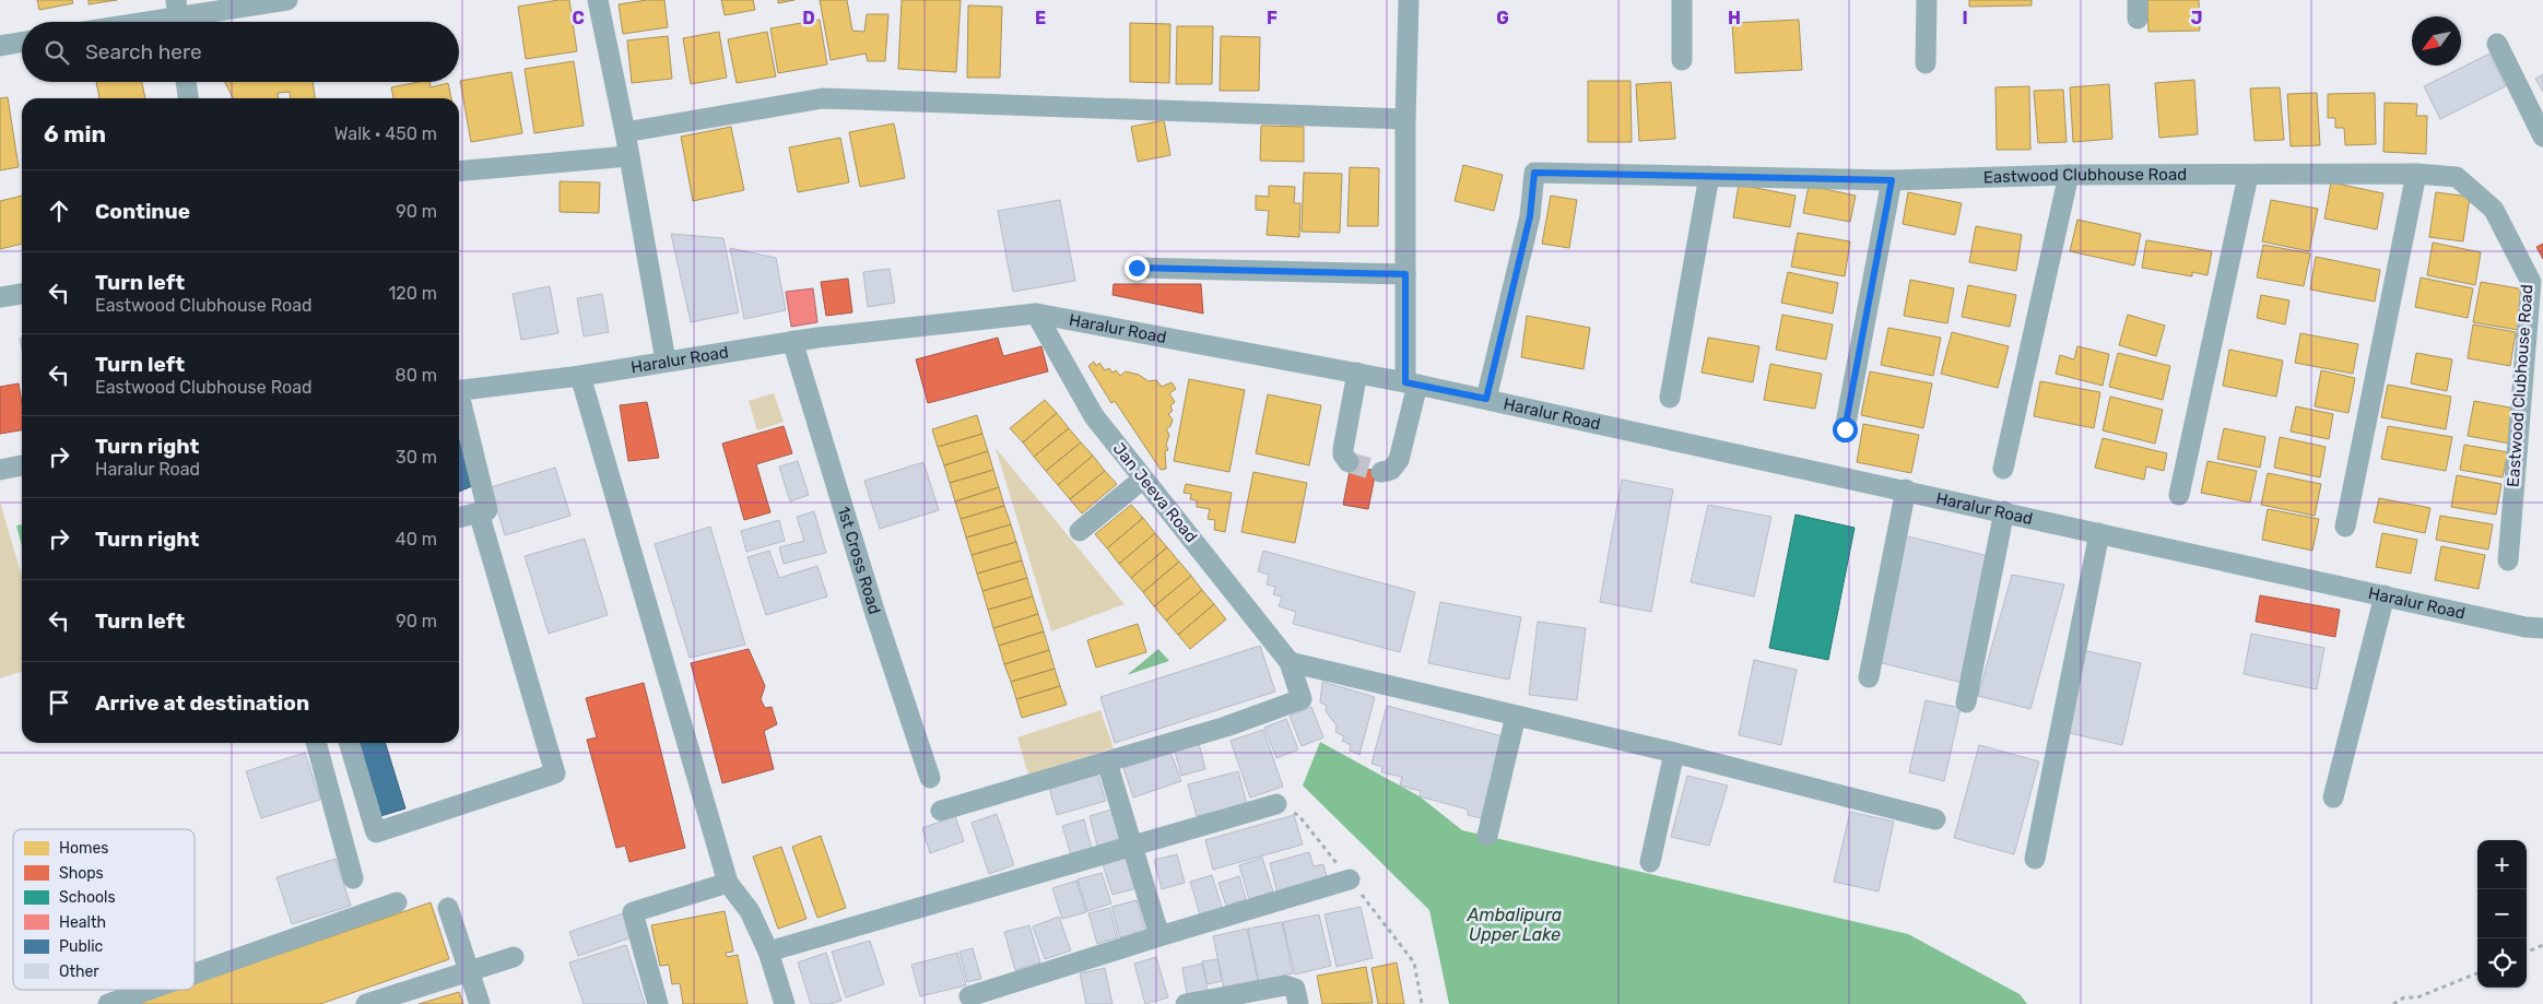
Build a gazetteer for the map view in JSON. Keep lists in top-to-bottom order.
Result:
{
  "streets": {
    "street": [
      "Eastwood Clubhouse Road",
      "Haralur Road",
      "Jan Jeeva Road",
      "1st Cross Road"
    ]
  },
  "crossings": [
    ["Eastwood Clubhouse Road", "Haralur Road"],
    ["Haralur Road", "Jan Jeeva Road"],
    ["Haralur Road", "1st Cross Road"]
  ],
  "water": ["Ambalipura Upper Lake"],
  "legend": [
    "Homes",
    "Shops",
    "Schools",
    "Health",
    "Public",
    "Other"
  ],
  "north": "bottom left",
  "page": {
    "search": "Search here",
    "heading": ["6 min", "Walk · 450 m"],
    "list": [
      ["Continue", "90 m"],
      ["Turn left", "Eastwood Clubhouse Road", "120 m"],
      ["Turn left", "Eastwood Clubhouse Road", "80 m"],
      ["Turn right", "Haralur Road", "30 m"],
      ["Turn right", "40 m"],
      ["Turn left", "90 m"],
      "Arrive at destination"
    ],
    "map_buttons": ["+", "−"]
  },
  "grid": {
    "columns": [
      "C",
      "D",
      "E",
      "F",
      "G",
      "H",
      "I",
      "J"
    ]
  }
}
